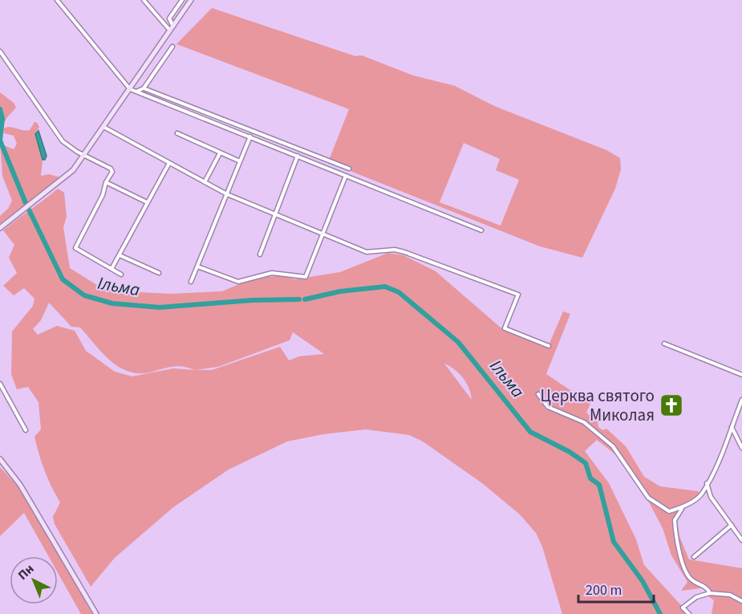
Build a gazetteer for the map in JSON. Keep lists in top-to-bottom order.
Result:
{
  "water": ["Ільма"],
  "places": {
    "church": ["Церква святого Миколая"]
  },
  "scale_bar": "200 m",
  "north": "top left"
}
